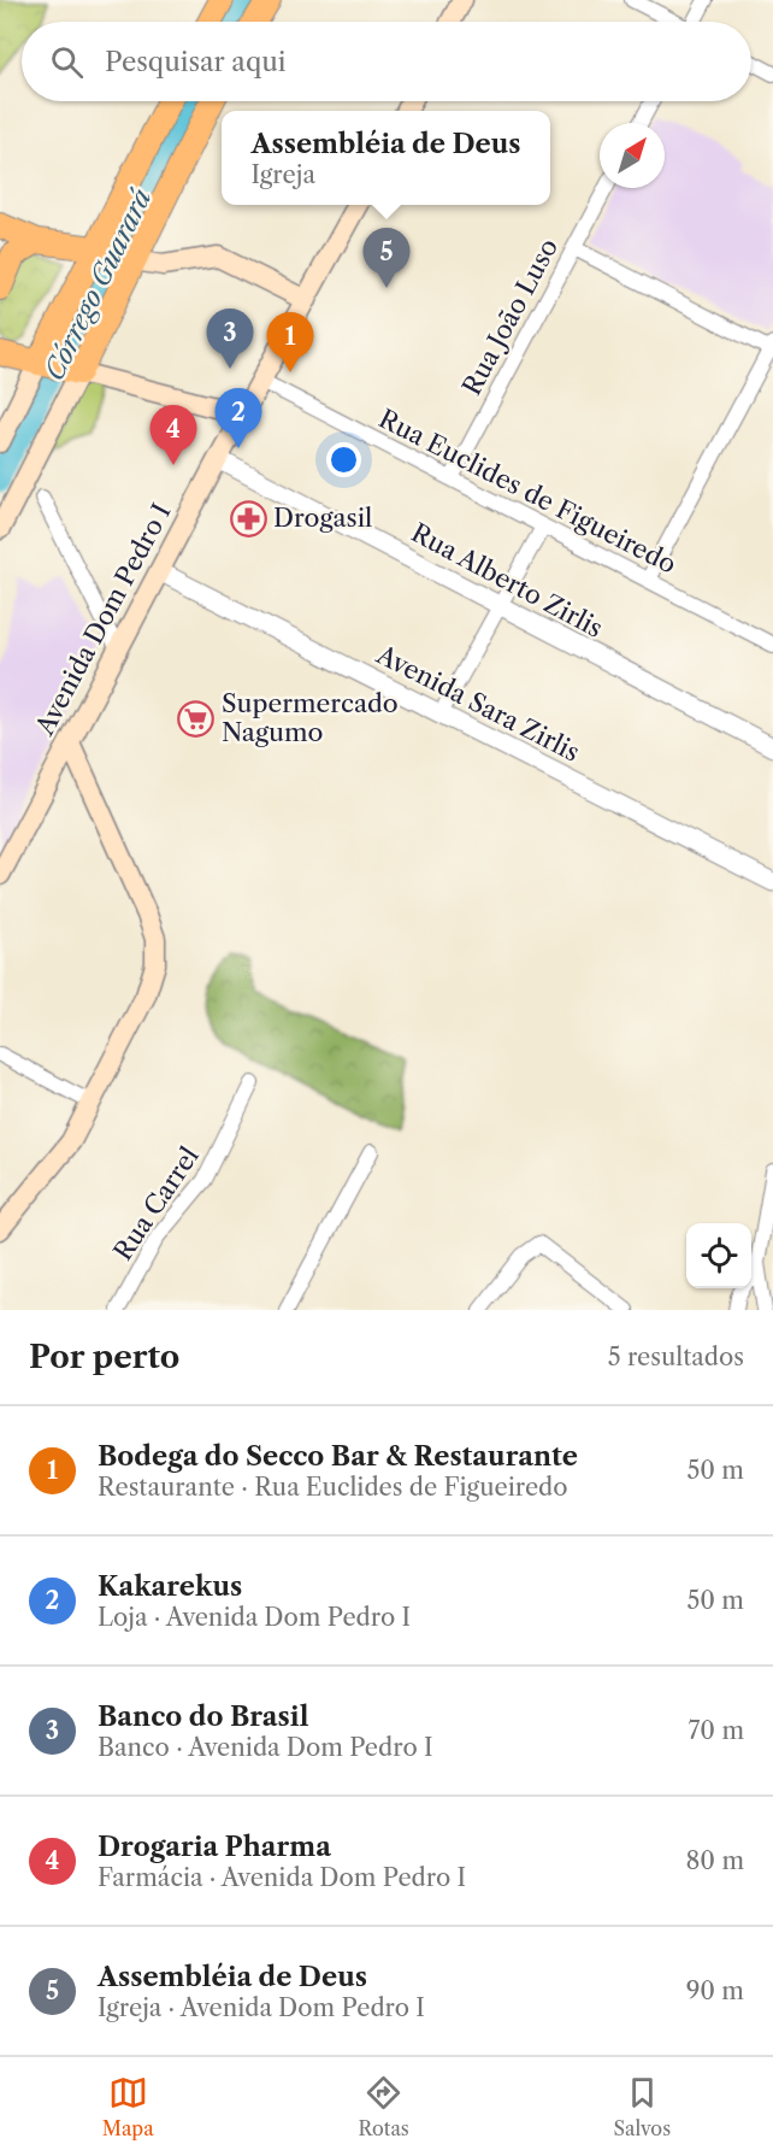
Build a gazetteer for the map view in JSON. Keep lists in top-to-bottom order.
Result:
{
  "streets": {
    "main road": ["Avenida Dom Pedro I"],
    "street": [
      "Rua João Luso",
      "Rua Euclides de Figueiredo",
      "Rua Alberto Zirlis",
      "Avenida Sara Zirlis",
      "Rua Carrel"
    ]
  },
  "crossings": [
    ["Rua João Luso", "Rua Euclides de Figueiredo"],
    ["Rua Euclides de Figueiredo", "Avenida Dom Pedro I"],
    ["Rua Alberto Zirlis", "Avenida Dom Pedro I"],
    ["Avenida Dom Pedro I", "Avenida Sara Zirlis"]
  ],
  "water": ["Córrego Guarará"],
  "places": {
    "pharmacy": ["Drogasil"],
    "supermarket": ["Supermercado Nagumo"]
  },
  "north": "top right",
  "page": {
    "search": "Pesquisar aqui",
    "popup": ["Assembléia de Deus", "Igreja"],
    "pins": [
      "5",
      "3",
      "1",
      "2",
      "4"
    ],
    "heading": ["Por perto", "5 resultados"],
    "list": [
      {
        "mark": "1",
        "name": "Bodega do Secco Bar & Restaurante",
        "note": "Restaurante · Rua Euclides de Figueiredo",
        "value": "50 m"
      },
      {
        "mark": "2",
        "name": "Kakarekus",
        "note": "Loja · Avenida Dom Pedro I",
        "value": "50 m"
      },
      {
        "mark": "3",
        "name": "Banco do Brasil",
        "note": "Banco · Avenida Dom Pedro I",
        "value": "70 m"
      },
      {
        "mark": "4",
        "name": "Drogaria Pharma",
        "note": "Farmácia · Avenida Dom Pedro I",
        "value": "80 m"
      },
      {
        "mark": "5",
        "name": "Assembléia de Deus",
        "note": "Igreja · Avenida Dom Pedro I",
        "value": "90 m"
      }
    ],
    "nav": ["Mapa", "Rotas", "Salvos"]
  }
}
